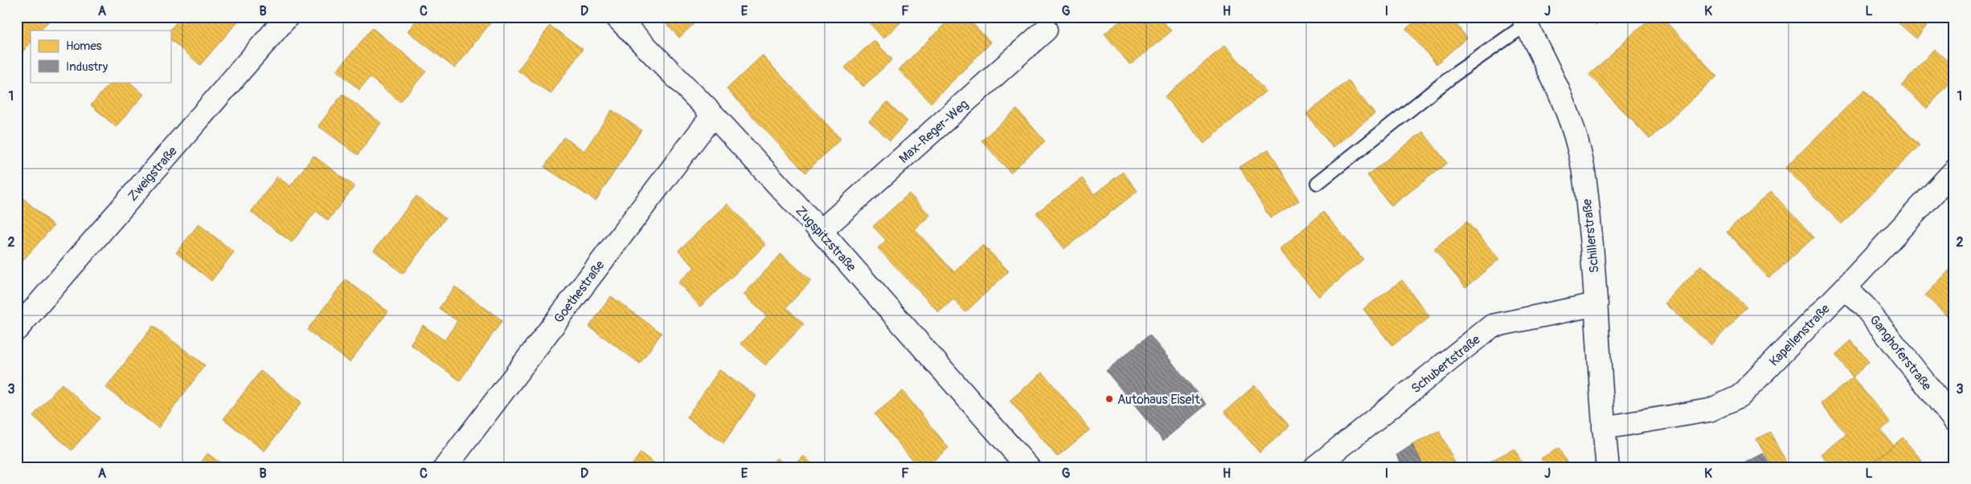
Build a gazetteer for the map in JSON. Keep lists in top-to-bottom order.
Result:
{
  "streets": {
    "street": [
      "Max-Reger-Weg",
      "Zweigstraße",
      "Schillerstraße",
      "Zugspitzstraße",
      "Goethestraße",
      "Kapellenstraße",
      "Ganghoferstraße",
      "Schubertstraße"
    ]
  },
  "crossings": [
    ["Max-Reger-Weg", "Zugspitzstraße"],
    ["Schillerstraße", "Kapellenstraße"],
    ["Schillerstraße", "Schubertstraße"],
    ["Zugspitzstraße", "Goethestraße"],
    ["Kapellenstraße", "Ganghoferstraße"]
  ],
  "places": ["Autohaus Eiselt"],
  "legend": ["Homes", "Industry"],
  "grid": {
    "columns": [
      "A",
      "B",
      "C",
      "D",
      "E",
      "F",
      "G",
      "H",
      "I",
      "J",
      "K",
      "L"
    ],
    "rows": ["1", "2", "3"]
  }
}
